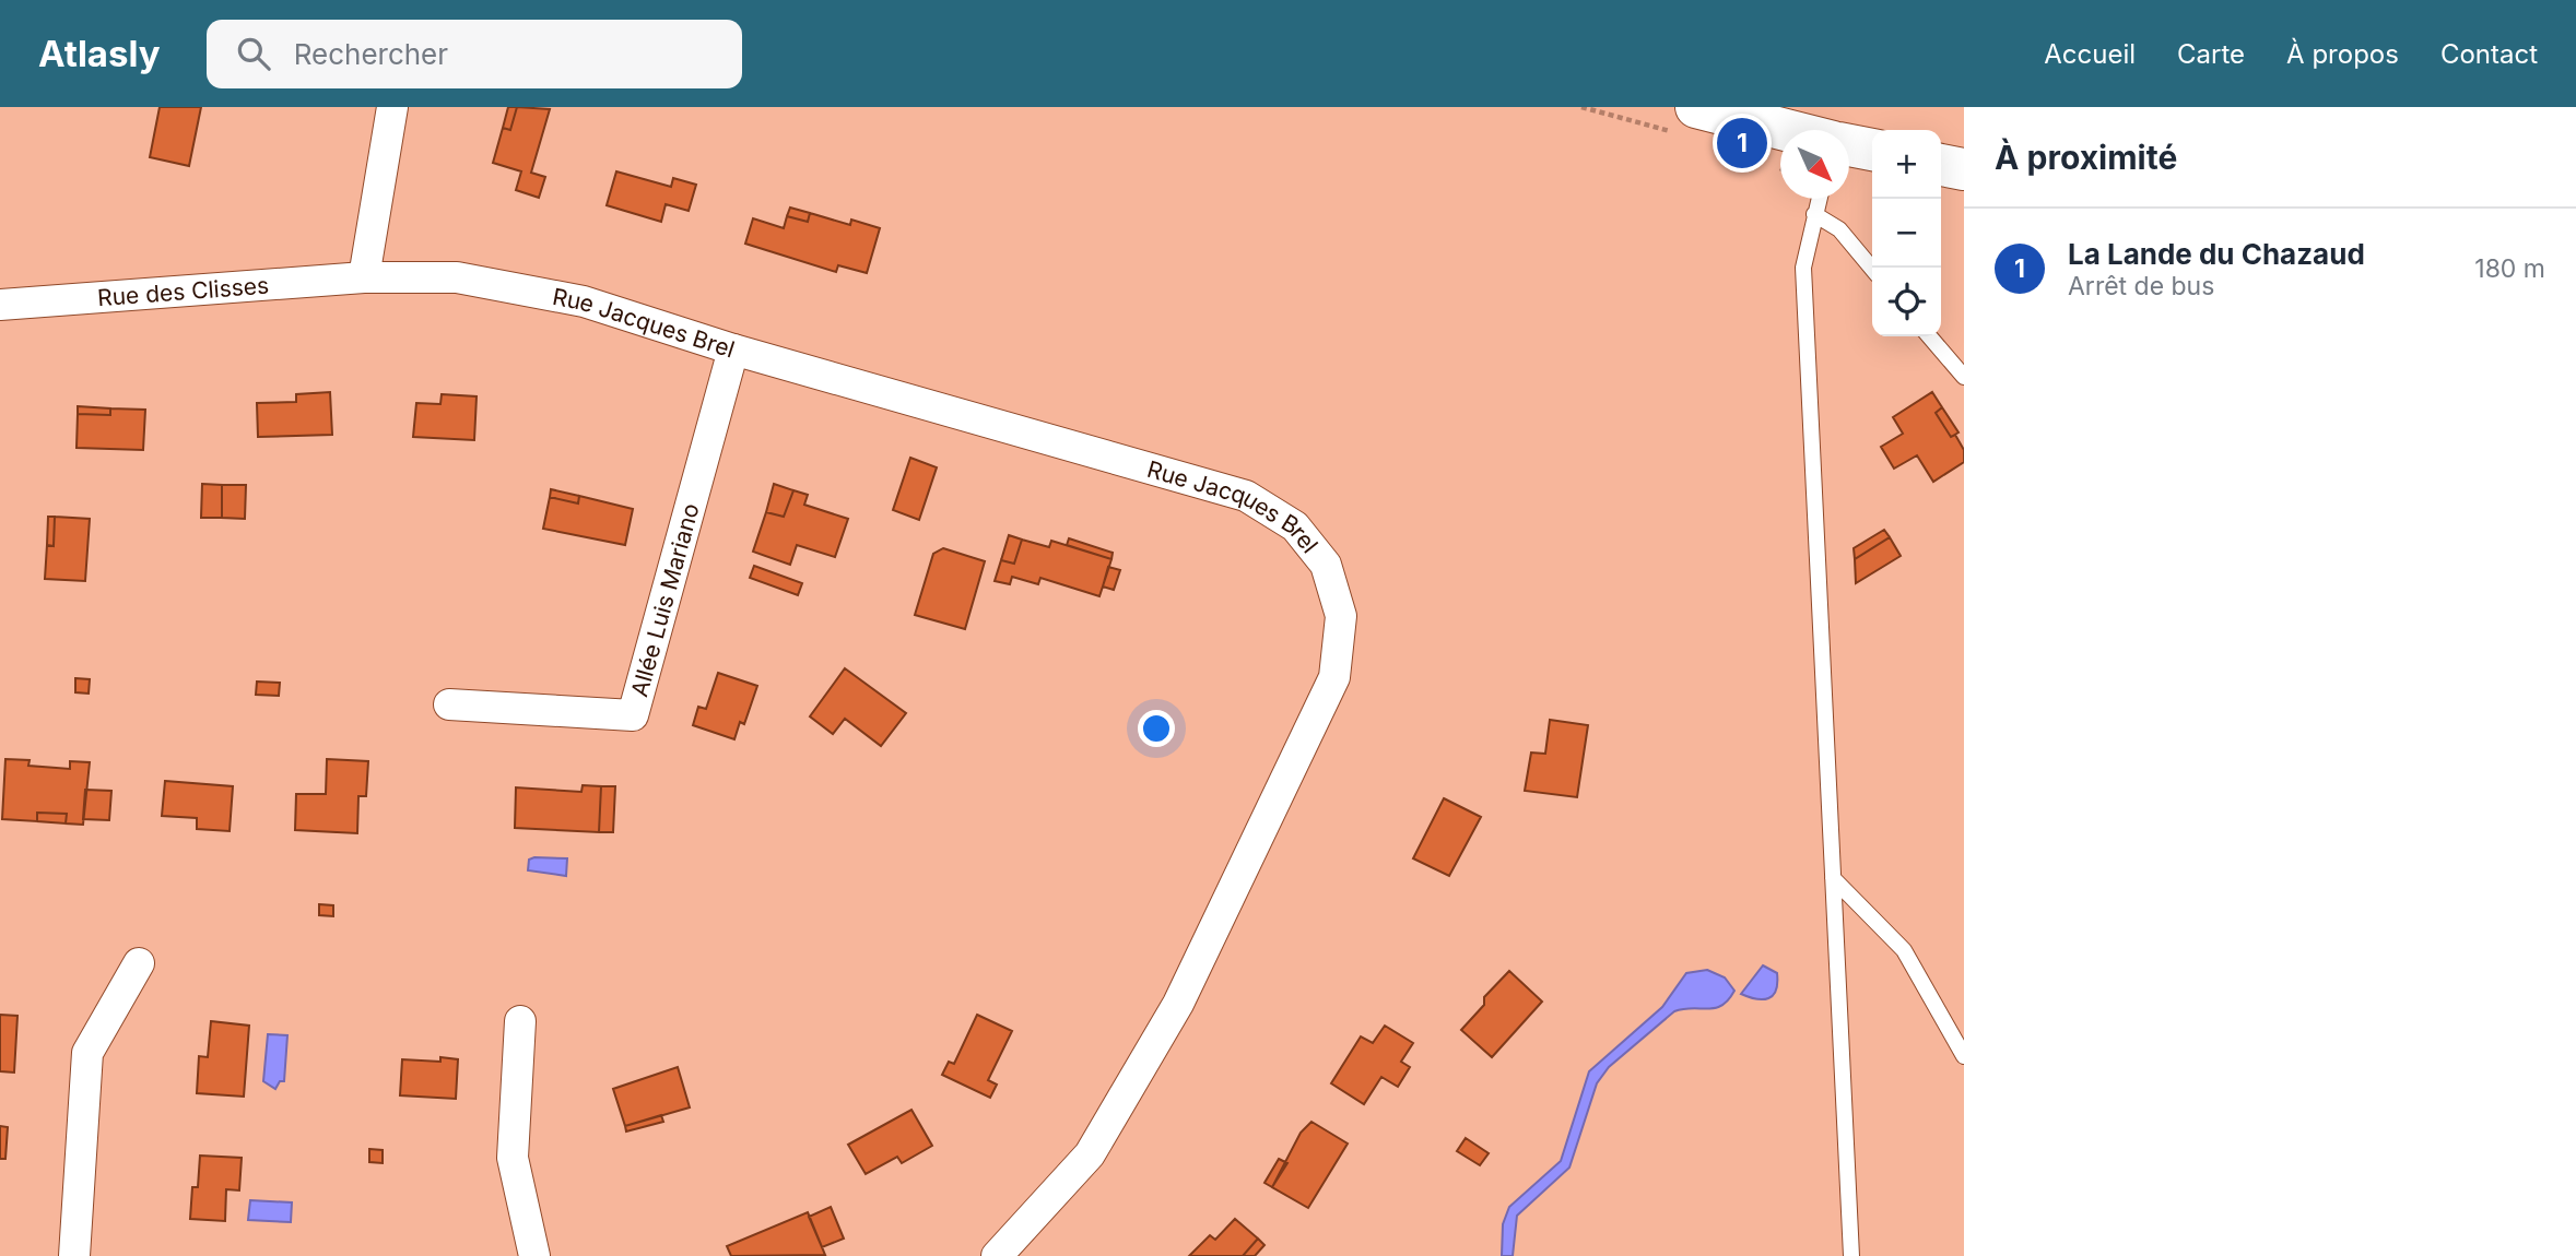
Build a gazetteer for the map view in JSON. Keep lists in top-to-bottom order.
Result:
{
  "streets": {
    "street": ["Rue des Clisses", "Rue Jacques Brel", "Allée Luis Mariano"]
  },
  "crossings": [
    ["Rue des Clisses", "Rue Jacques Brel"],
    ["Rue Jacques Brel", "Allée Luis Mariano"]
  ],
  "north": "bottom right",
  "page": {
    "header": "Atlasly",
    "search": "Rechercher",
    "nav": [
      "Accueil",
      "Carte",
      "À propos",
      "Contact"
    ],
    "heading": "À proximité",
    "pins": "1",
    "map_buttons": ["+", "−"],
    "list": [
      {
        "mark": "1",
        "name": "La Lande du Chazaud",
        "note": "Arrêt de bus",
        "value": "180 m"
      }
    ]
  }
}
